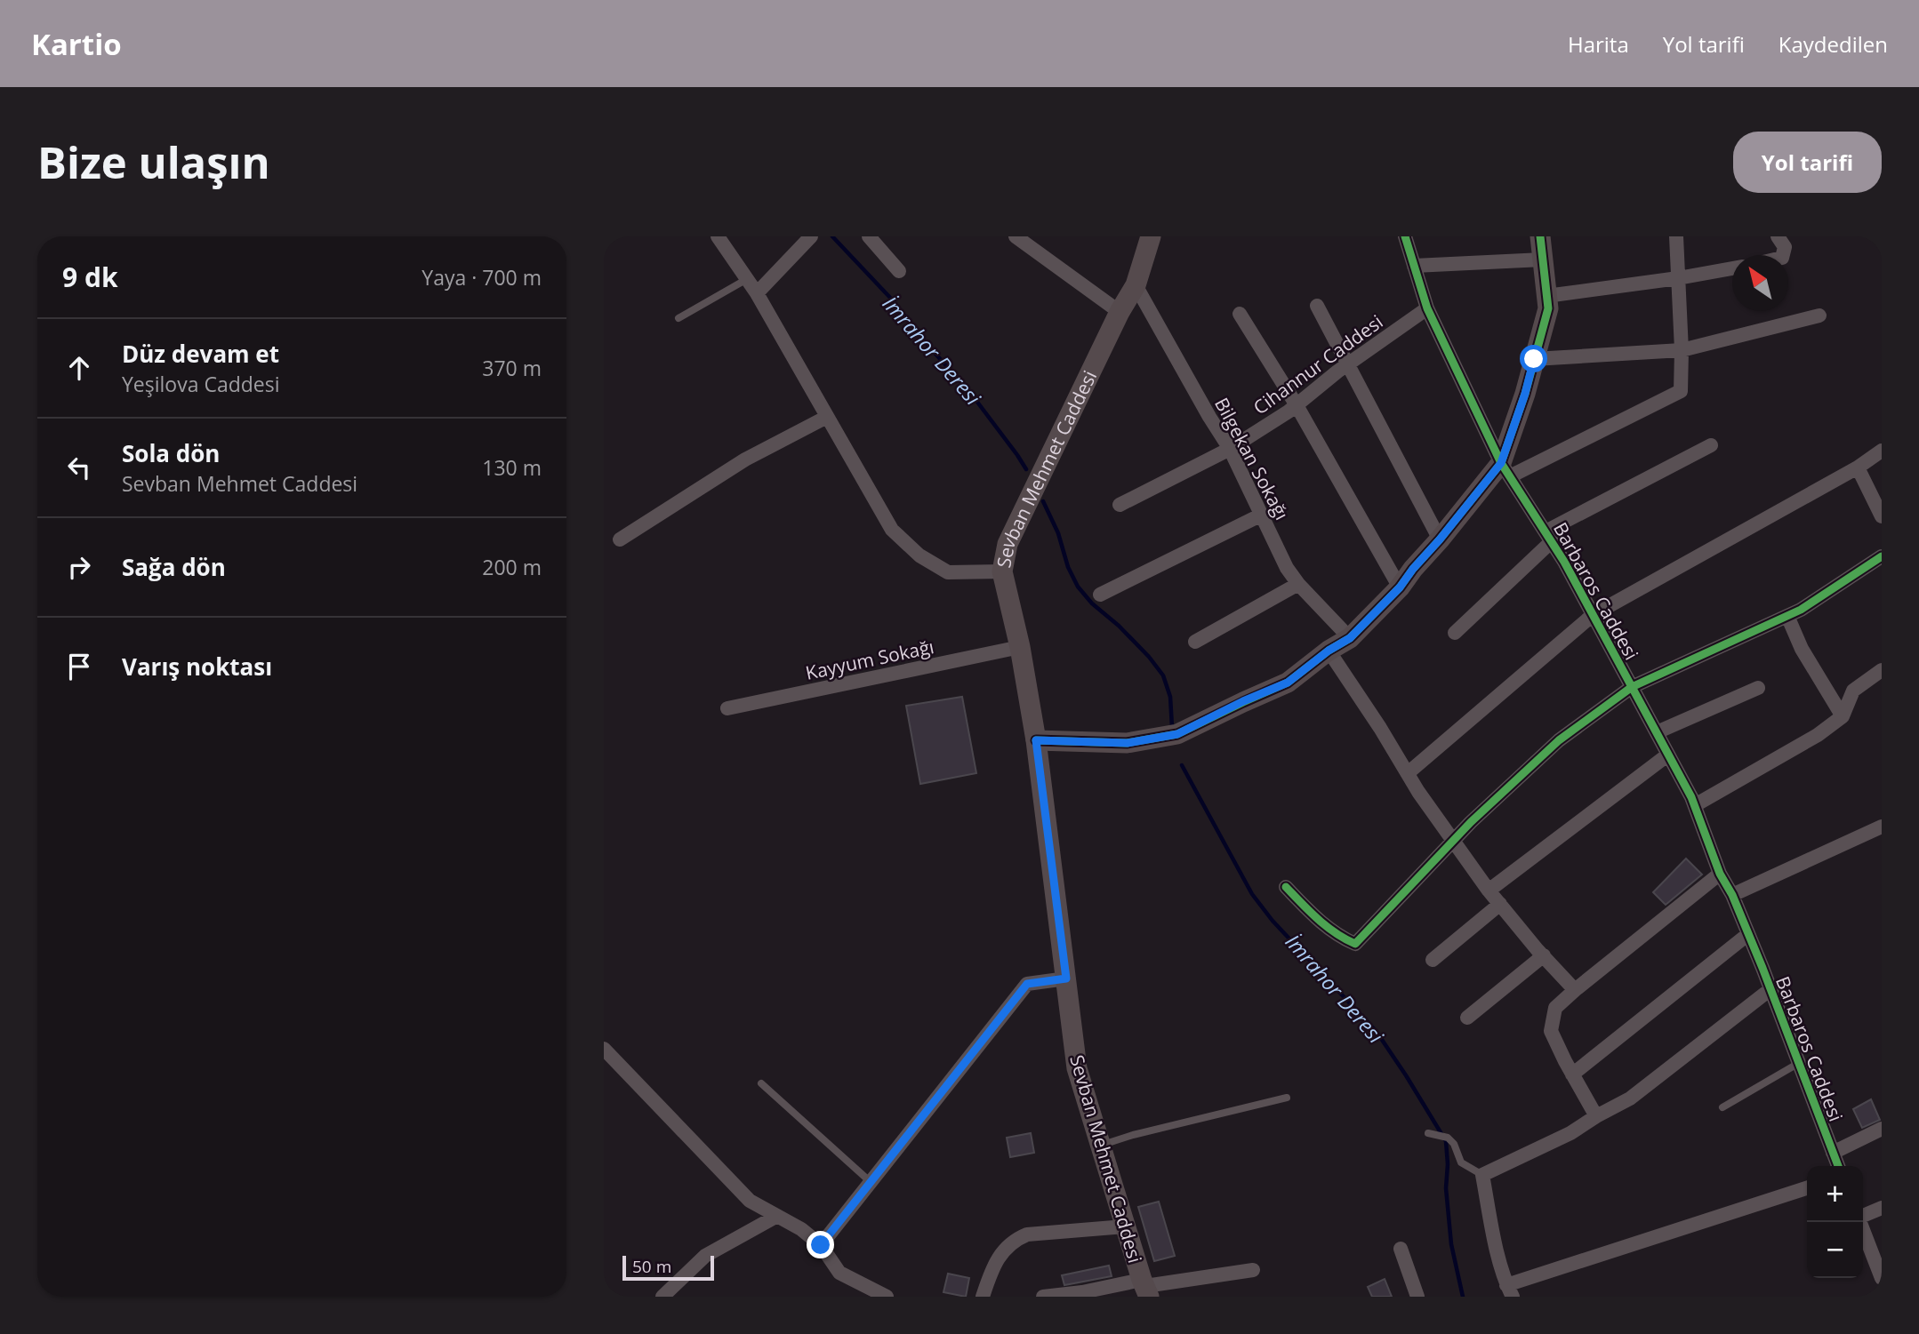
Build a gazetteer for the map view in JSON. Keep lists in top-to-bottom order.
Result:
{
  "streets": {
    "main road": ["Sevban Mehmet Caddesi"],
    "street": [
      "Cihannur Caddesi",
      "Bilgekan Sokağı",
      "Barbaros Caddesi",
      "Kayyum Sokağı"
    ]
  },
  "crossings": [
    ["Cihannur Caddesi", "Bilgekan Sokağı"],
    ["Cihannur Caddesi", "Barbaros Caddesi"],
    ["Bilgekan Sokağı", "Sevban Mehmet Caddesi"],
    ["Sevban Mehmet Caddesi", "Kayyum Sokağı"]
  ],
  "water": ["İmrahor Deresi"],
  "scale_bar": "50 m",
  "north": "top left",
  "page": {
    "header": "Kartio",
    "nav": ["Harita", "Yol tarifi", "Kaydedilen"],
    "buttons": "Yol tarifi",
    "title": "Bize ulaşın",
    "heading": ["9 dk", "Yaya · 700 m"],
    "list": [
      ["Düz devam et", "Yeşilova Caddesi", "370 m"],
      ["Sola dön", "Sevban Mehmet Caddesi", "130 m"],
      ["Sağa dön", "200 m"],
      "Varış noktası"
    ],
    "map_buttons": ["+", "−"],
    "scale": "50 m"
  }
}
